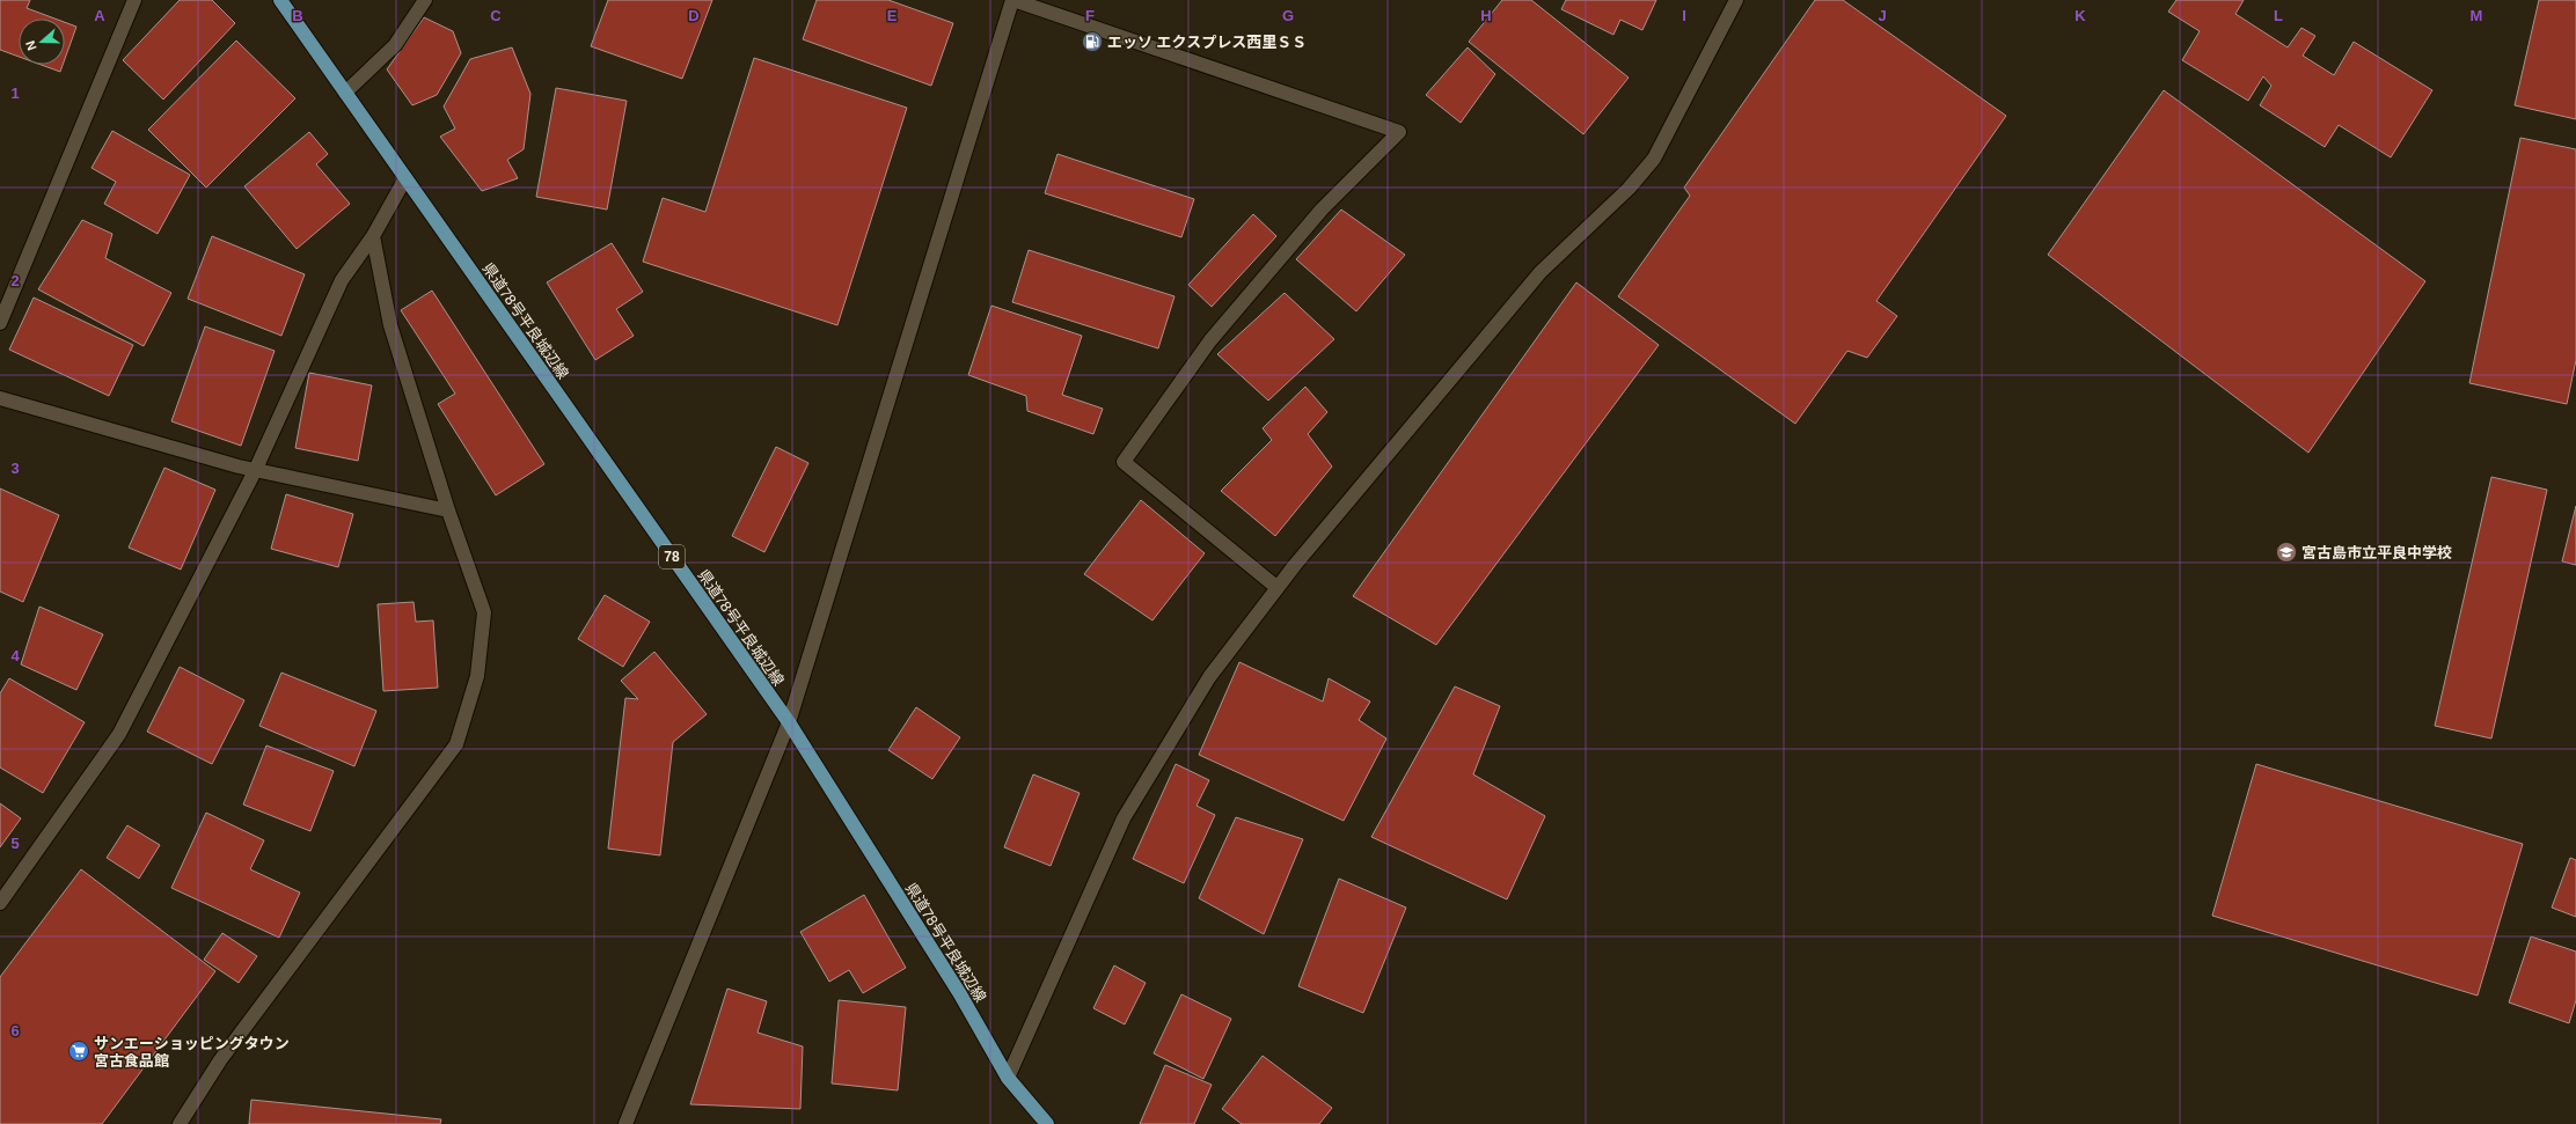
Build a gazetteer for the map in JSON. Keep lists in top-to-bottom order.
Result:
{
  "streets": {
    "main road": ["県道78号平良城辺線", "78"]
  },
  "places": {
    "fuel station": ["エッソ エクスプレス西里ＳＳ"],
    "school or university": ["宮古島市立平良中学校"],
    "supermarket": ["サンエーショッピングタウン 宮古食品館"]
  },
  "north": "left",
  "grid": {
    "columns": [
      "A",
      "B",
      "C",
      "D",
      "E",
      "F",
      "G",
      "H",
      "I",
      "J",
      "K",
      "L",
      "M"
    ],
    "rows": [
      "1",
      "2",
      "3",
      "4",
      "5",
      "6"
    ]
  }
}
